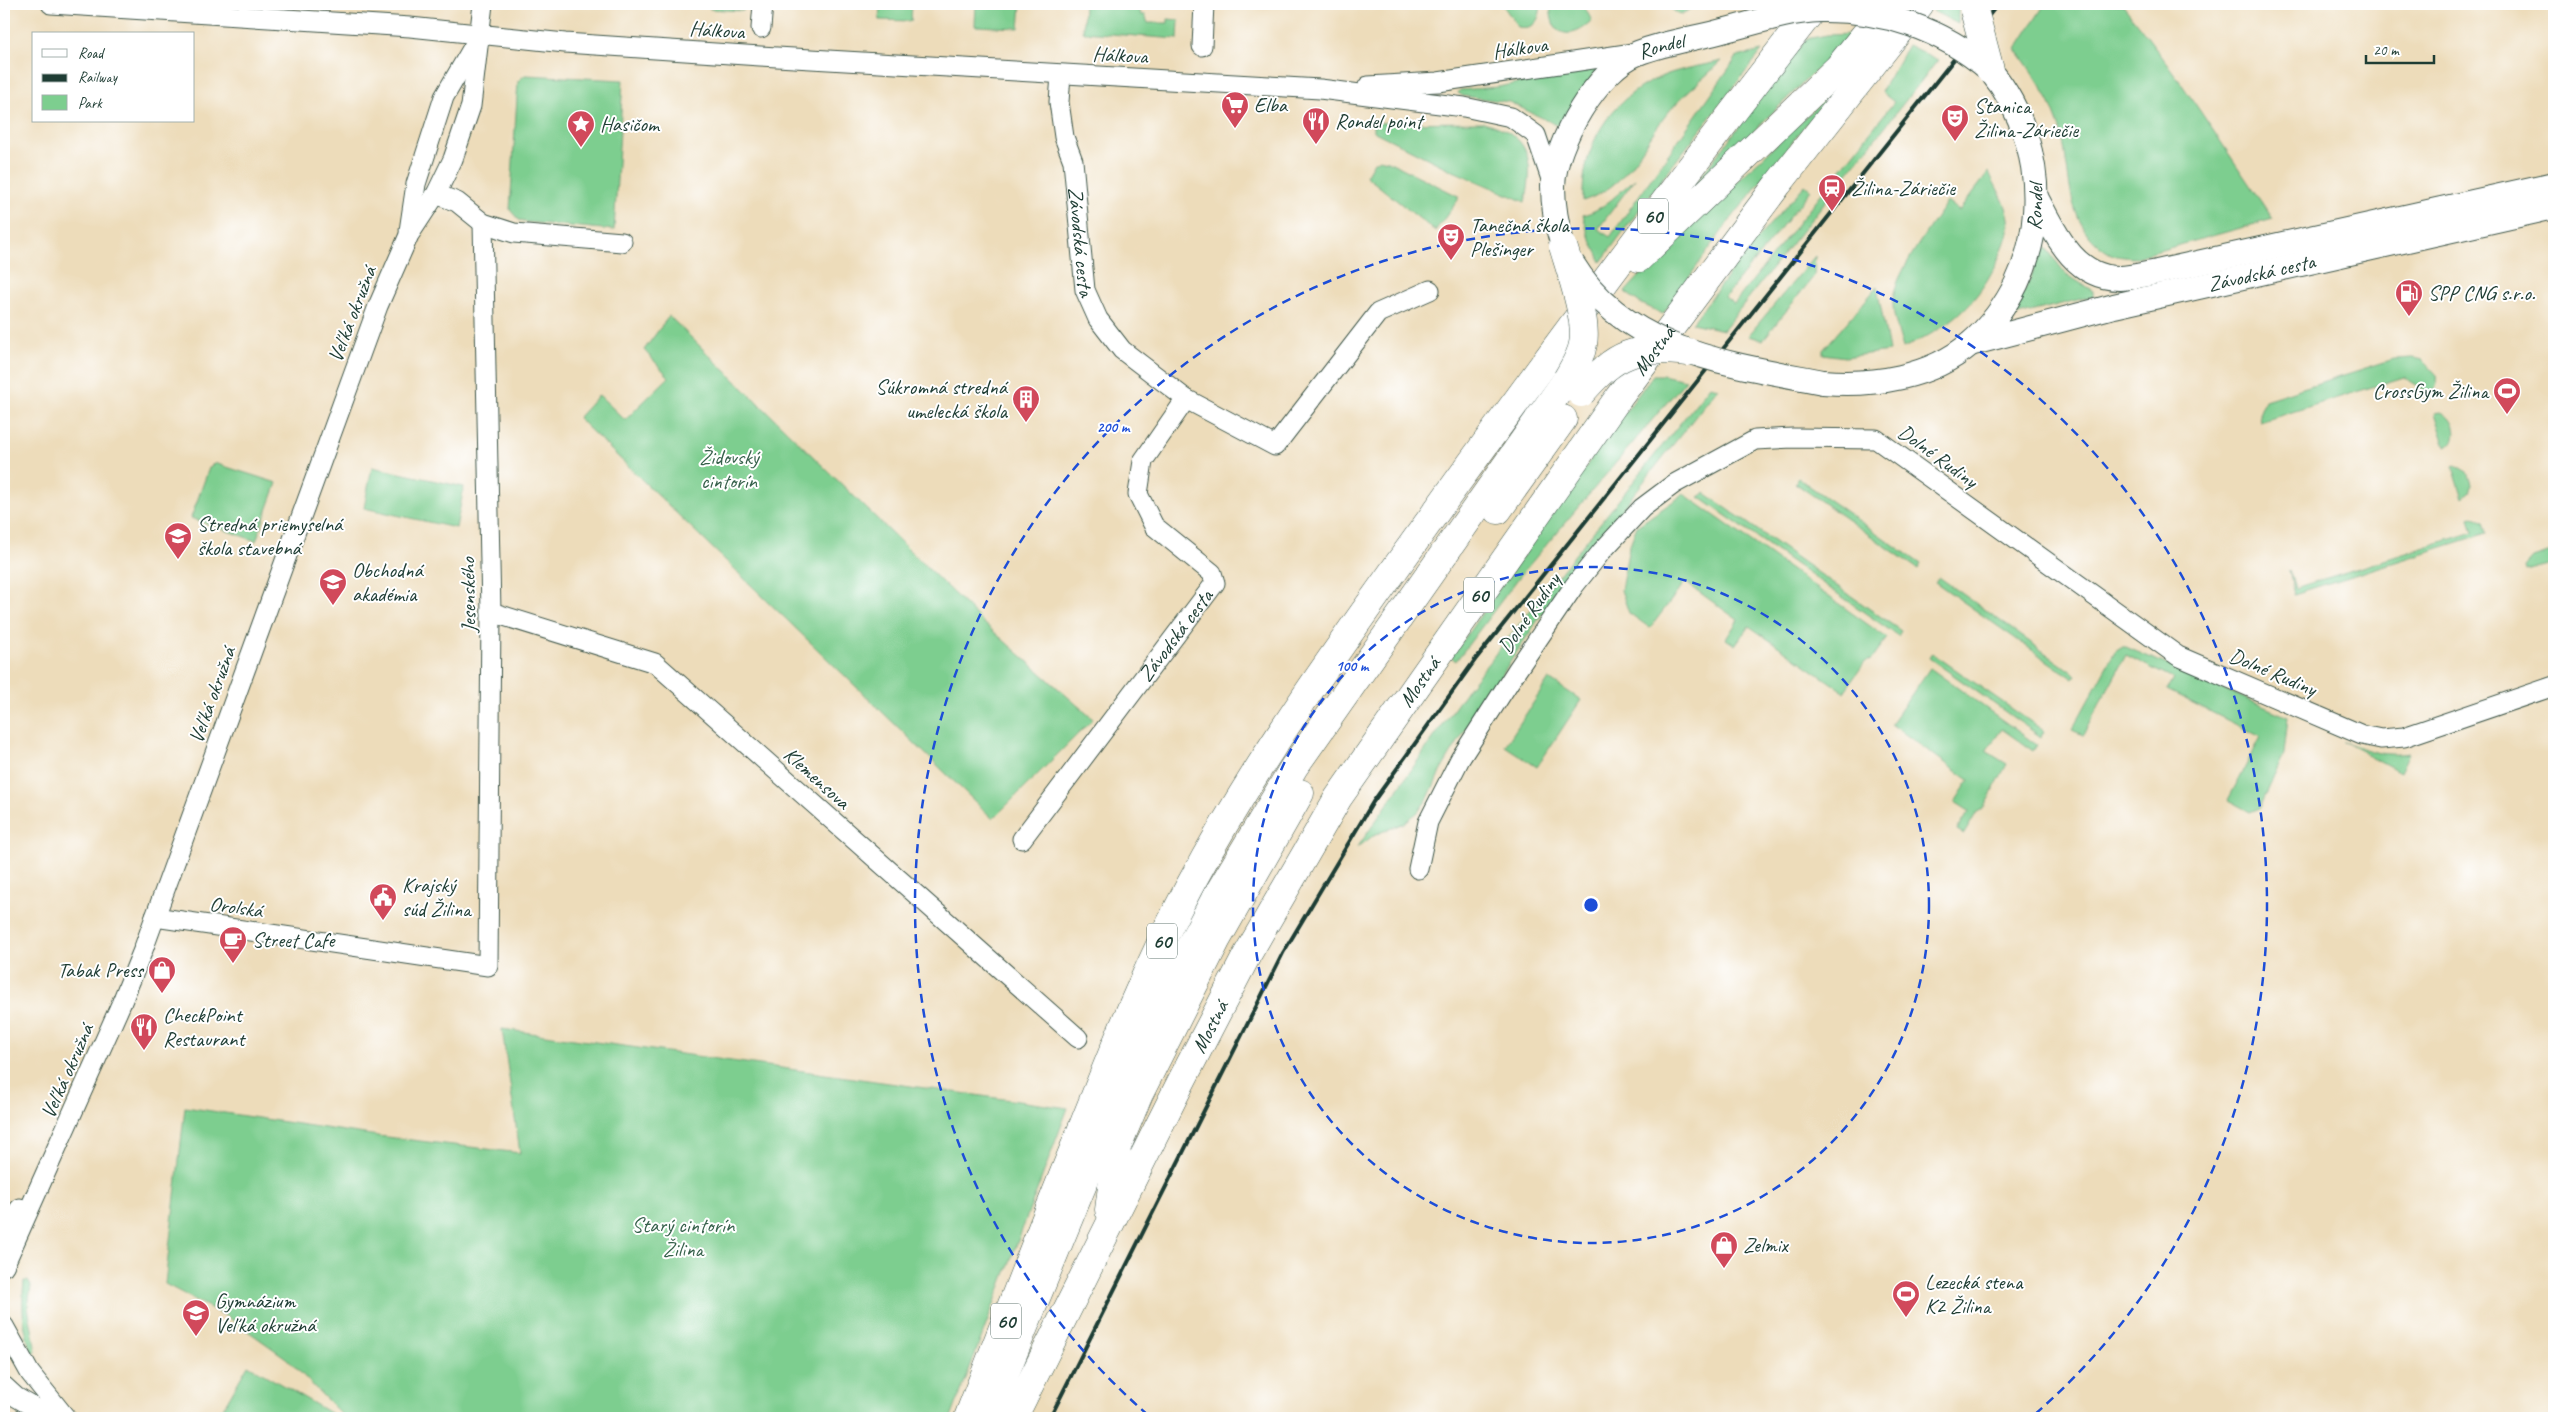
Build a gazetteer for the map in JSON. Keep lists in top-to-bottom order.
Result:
{
  "streets": {
    "main road": ["60", "Mostná"],
    "street": [
      "Hálkova",
      "Rondel",
      "Závodská cesta",
      "Veľká okružná",
      "Dolné Rudiny",
      "Jesenského",
      "Klemensova",
      "Orolská"
    ]
  },
  "crossings": [
    ["Hálkova", "Rondel"],
    ["Hálkova", "Závodská cesta"],
    ["Hálkova", "Veľká okružná"],
    ["Rondel", "60"],
    ["Rondel", "Závodská cesta"],
    ["Veľká okružná", "Orolská"],
    ["Jesenského", "Klemensova"],
    ["Jesenského", "Orolská"]
  ],
  "parks": ["Židovský cintorín", "Starý cintorín Žilina"],
  "places": {
    "supermarket": ["Elba"],
    "theatre": ["Stanica Žilina-Záriečie", "Tanečná škola Plešinger"],
    "restaurant": ["Rondel point", "CheckPoint Restaurant"],
    "place": ["Hasičom"],
    "station": ["Žilina-Záriečie"],
    "fuel station": ["SPP CNG s.r.o."],
    "sports": ["CrossGym Žilina", "Lezecká stena K2 Žilina"],
    "building": ["Súkromná stredná umelecká škola"],
    "school or university": ["Stredná priemyselná škola stavebná", "Obchodná akadémia", "Gymnázium Veľká okružná"],
    "public building": ["Krajský súd Žilina"],
    "cafe": ["Street Cafe"],
    "shop": ["Tabak Press", "Zelmix"]
  },
  "legend": ["Road", "Railway", "Park"],
  "scale_bar": "20 m",
  "rings": ["200 m", "100 m"]
}
